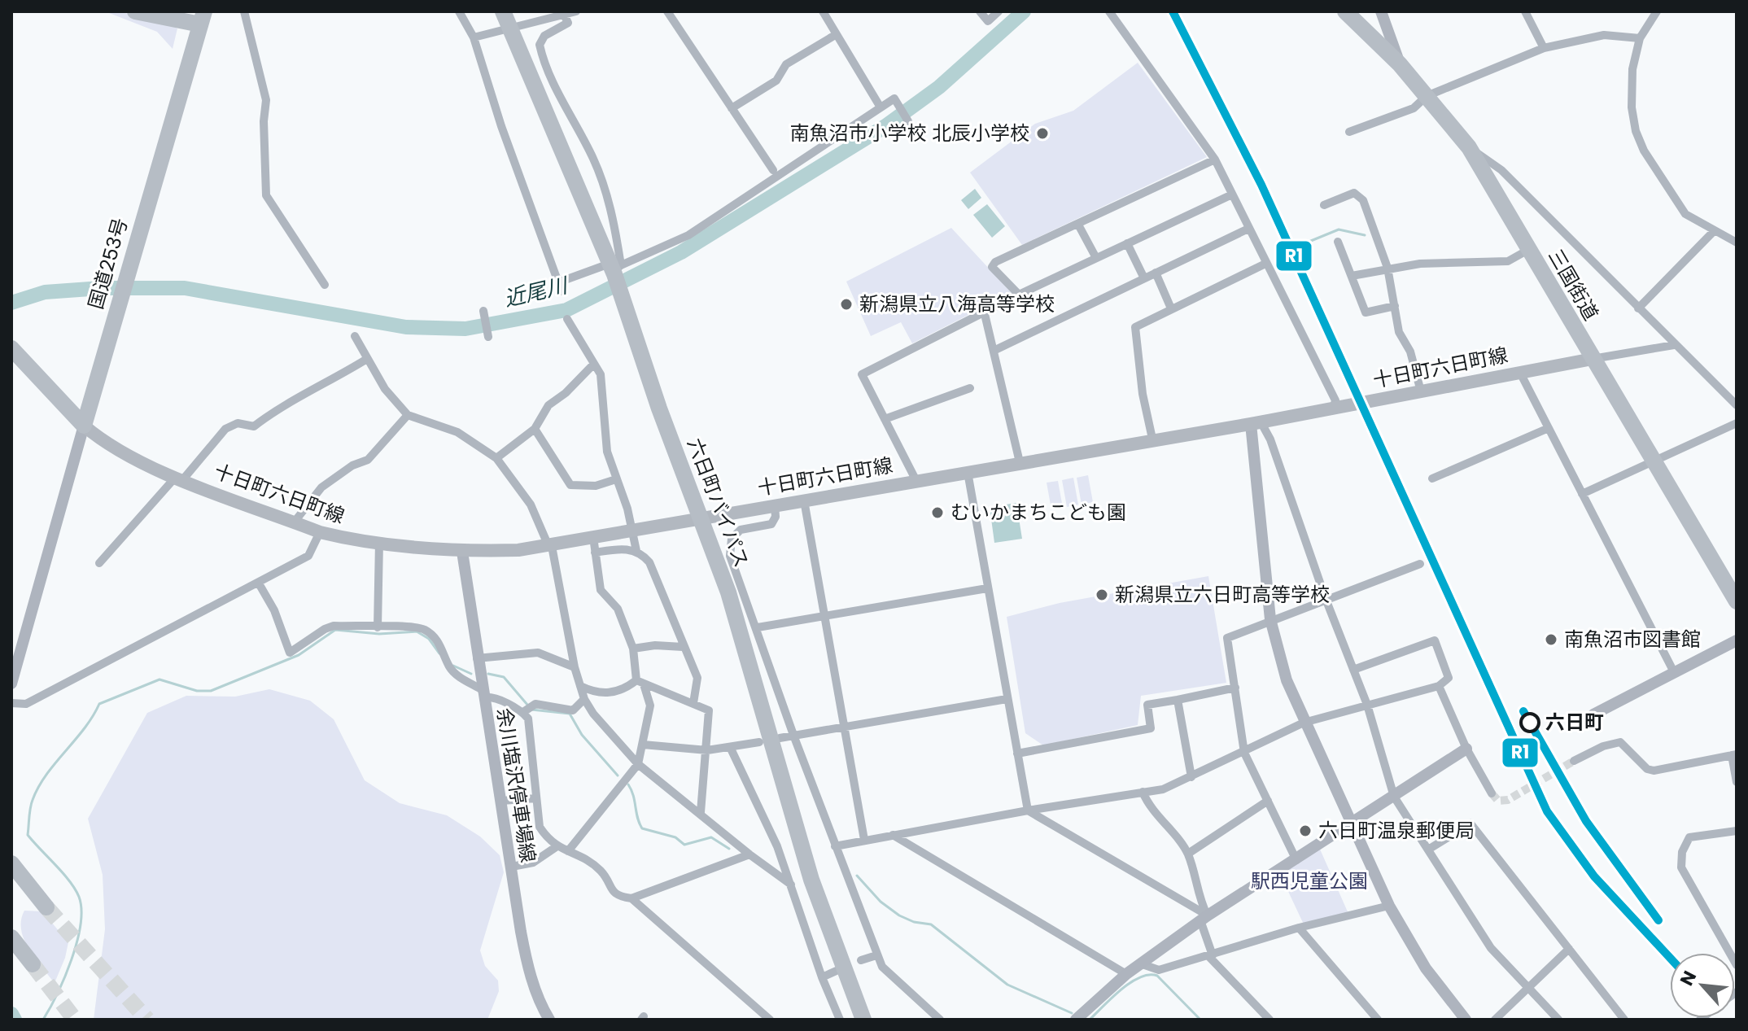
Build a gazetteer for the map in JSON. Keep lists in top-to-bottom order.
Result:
{
  "streets": {
    "highway": ["国道253号", "三国街道", "六日町バイパス"],
    "main road": ["十日町六日町線"],
    "street": ["余川塩沢停車場線"]
  },
  "crossings": [
    ["国道253号", "十日町六日町線"],
    ["三国街道", "十日町六日町線"],
    ["十日町六日町線", "六日町バイパス"],
    ["十日町六日町線", "余川塩沢停車場線"]
  ],
  "water": ["近尾川"],
  "parks": ["駅西児童公園"],
  "places": [
    "南魚沼市小学校 北辰小学校",
    "新潟県立八海高等学校",
    "むいかまちこども園",
    "新潟県立六日町高等学校",
    "南魚沼市図書館",
    "六日町",
    "六日町温泉郵便局"
  ],
  "lines": ["transit line R1"],
  "north": "top left"
}
